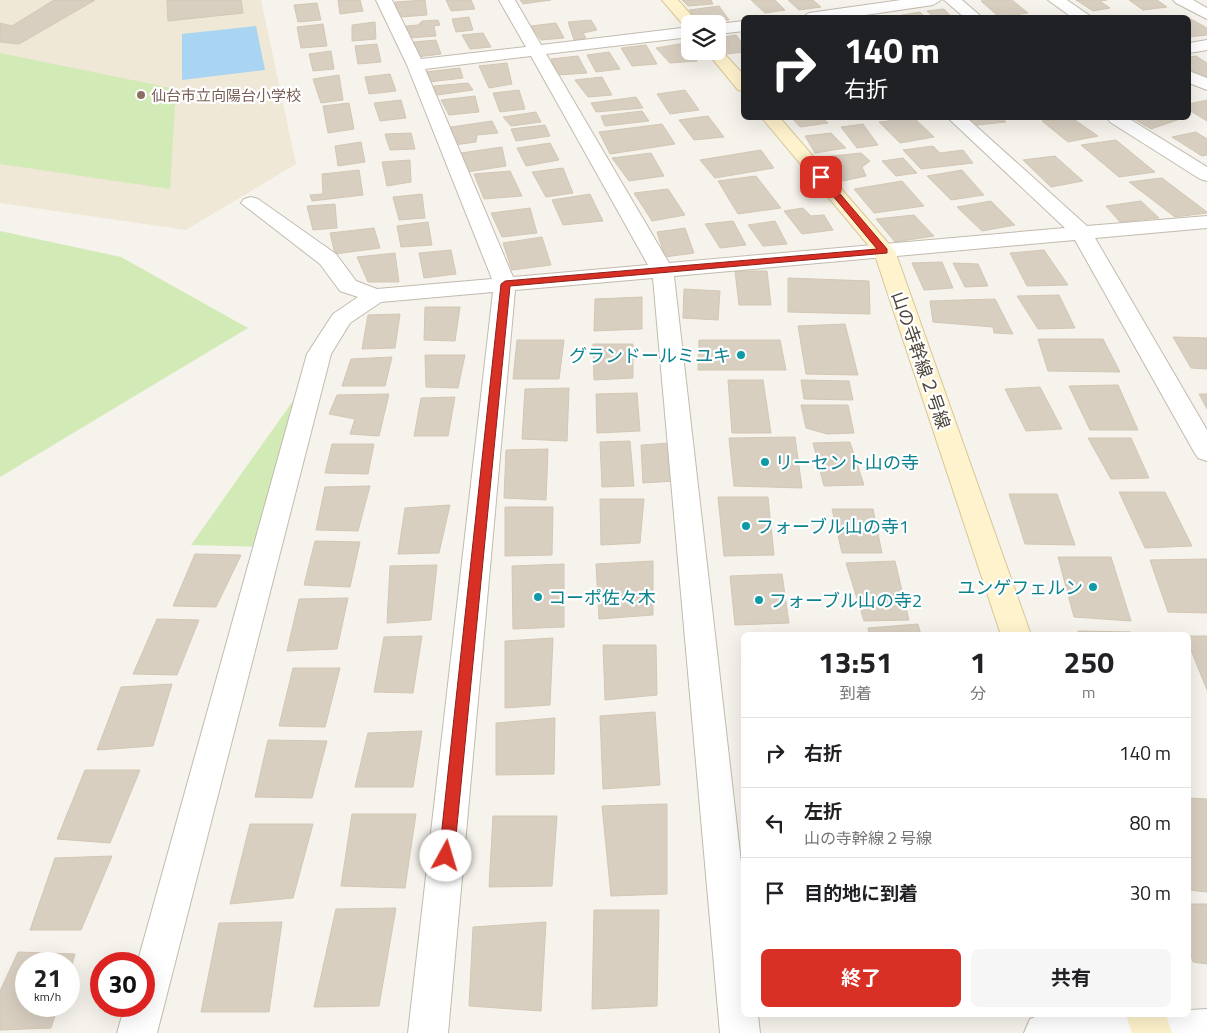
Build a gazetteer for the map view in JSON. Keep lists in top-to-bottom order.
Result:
{
  "streets": {
    "street": ["山の寺幹線２号線"]
  },
  "places": [
    "仙台市立向陽台小学校",
    "グランドールミユキ",
    "リーセント山の寺",
    "フォーブル山の寺1",
    "ユンゲフェルン",
    "コーポ佐々木",
    "フォーブル山の寺2"
  ],
  "page": {
    "turn": ["140 m", "右折"],
    "eta": [
      "13:51",
      "到着",
      "1",
      "分",
      "250",
      "m"
    ],
    "list": [
      {
        "name": "右折",
        "value": "140 m"
      },
      {
        "name": "左折",
        "note": "山の寺幹線２号線",
        "value": "80 m"
      },
      {
        "name": "目的地に到着",
        "value": "30 m"
      }
    ],
    "buttons": ["終了", "共有"],
    "speed": "21 km/h",
    "limit": "30"
  }
}
